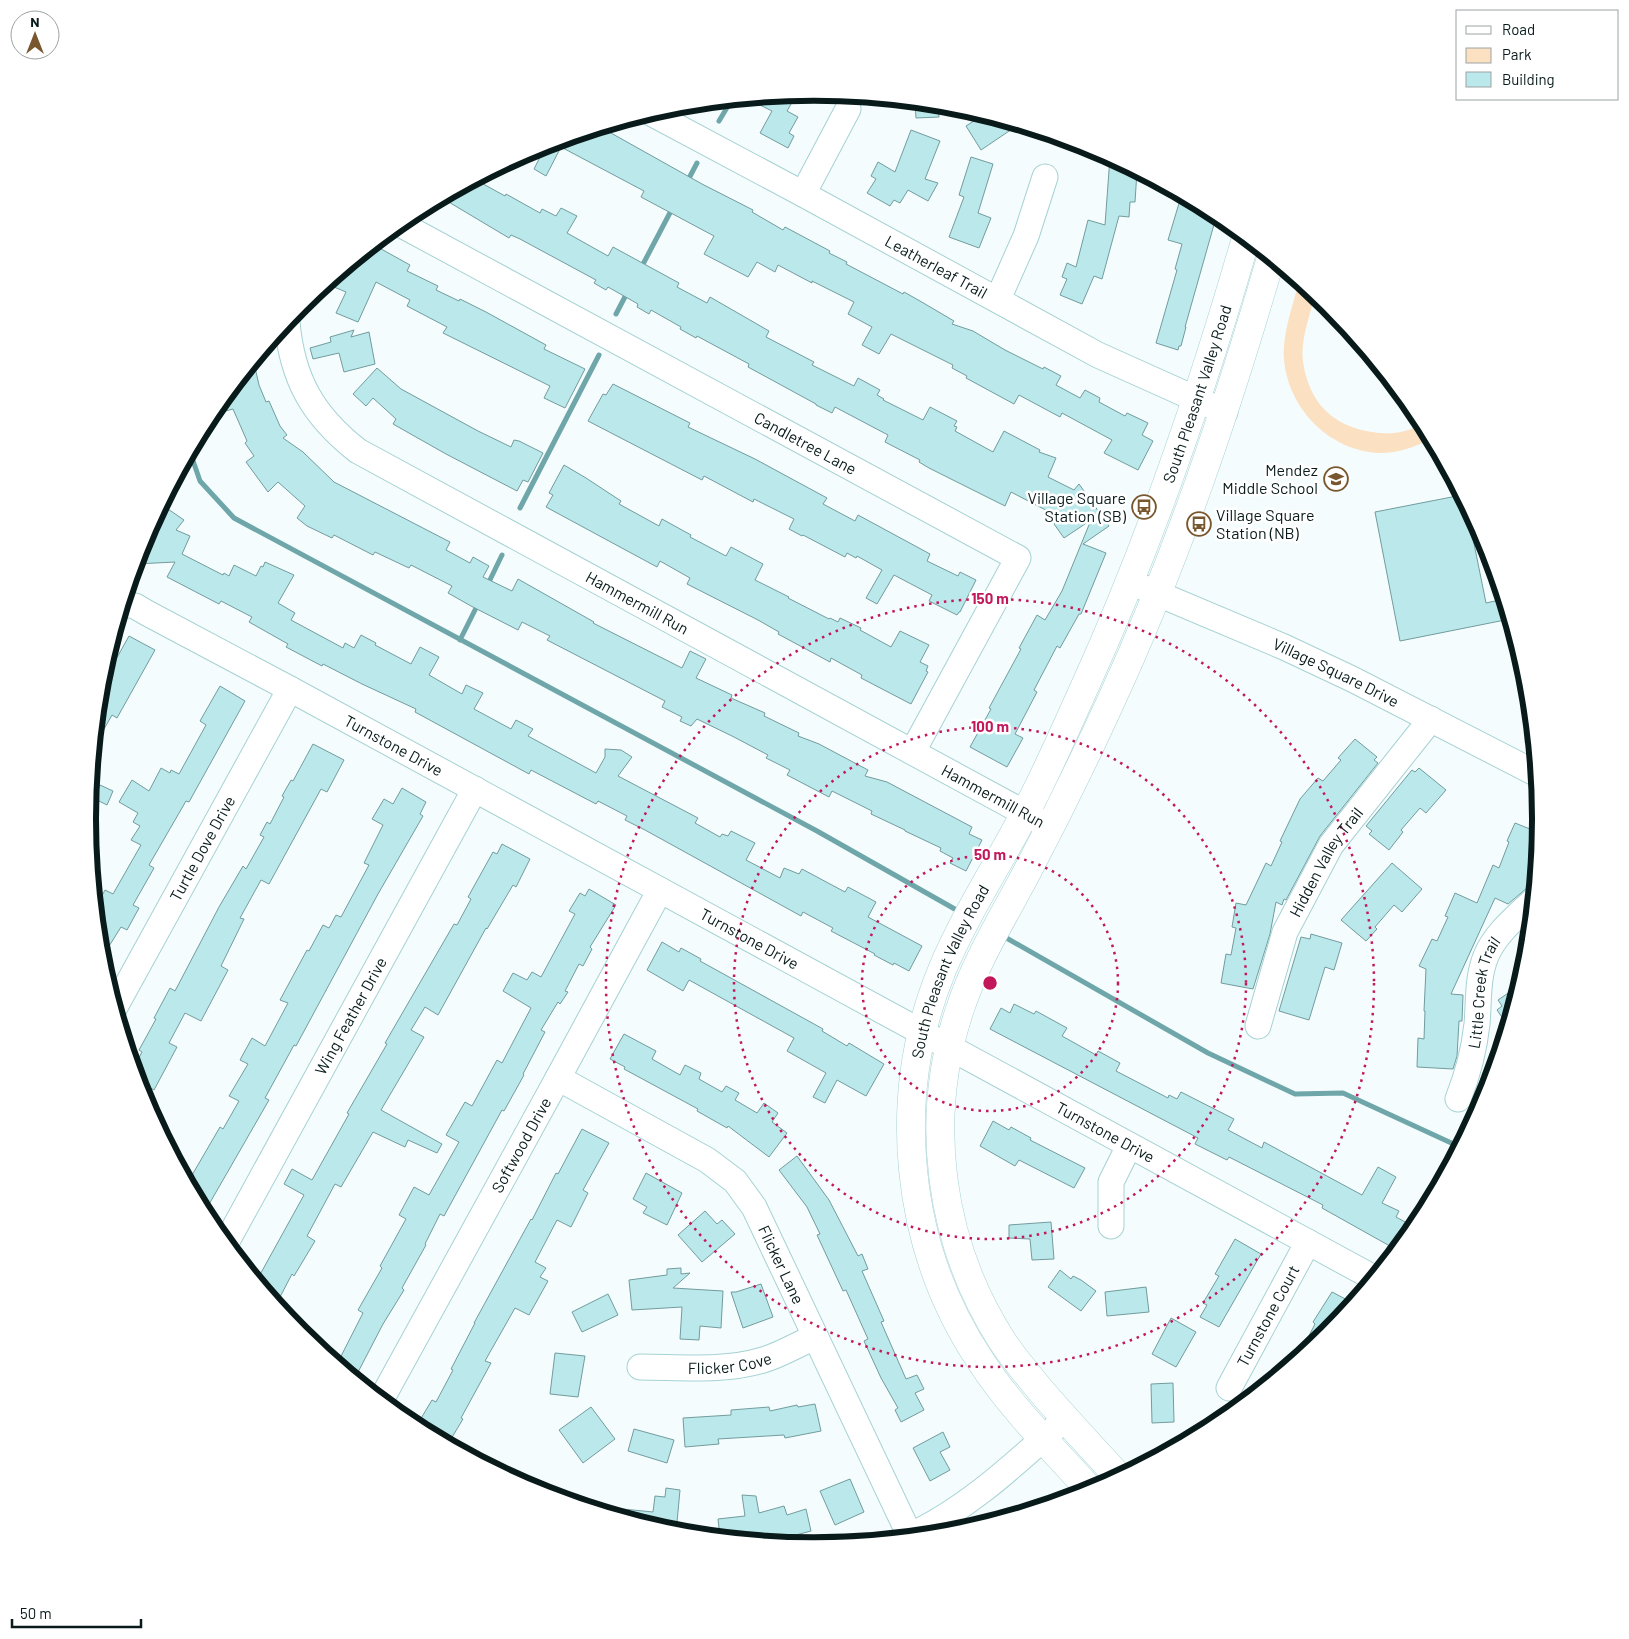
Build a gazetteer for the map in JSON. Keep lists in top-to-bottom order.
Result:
{
  "streets": {
    "main road": ["South Pleasant Valley Road"],
    "street": [
      "Leatherleaf Trail",
      "Candletree Lane",
      "Hammermill Run",
      "Village Square Drive",
      "Turnstone Drive",
      "Turtle Dove Drive",
      "Hidden Valley Trail",
      "Little Creek Trail",
      "Wing Feather Drive",
      "Softwood Drive",
      "Flicker Lane",
      "Turnstone Court",
      "Flicker Cove"
    ]
  },
  "crossings": [
    ["Leatherleaf Trail", "South Pleasant Valley Road"],
    ["South Pleasant Valley Road", "Hammermill Run"],
    ["South Pleasant Valley Road", "Village Square Drive"],
    ["South Pleasant Valley Road", "Turnstone Drive"],
    ["Candletree Lane", "Hammermill Run"],
    ["Village Square Drive", "Hidden Valley Trail"],
    ["Turnstone Drive", "Turtle Dove Drive"],
    ["Turnstone Drive", "Wing Feather Drive"],
    ["Turnstone Drive", "Softwood Drive"],
    ["Turnstone Drive", "Turnstone Court"],
    ["Softwood Drive", "Flicker Lane"],
    ["Flicker Lane", "Flicker Cove"]
  ],
  "places": {
    "school or university": ["Mendez Middle School"],
    "bus stop": ["Village Square Station (SB)", "Village Square Station (NB)"]
  },
  "legend": ["Road", "Park", "Building"],
  "scale_bar": "50 m",
  "north": "top",
  "rings": ["150 m", "100 m", "50 m"]
}
